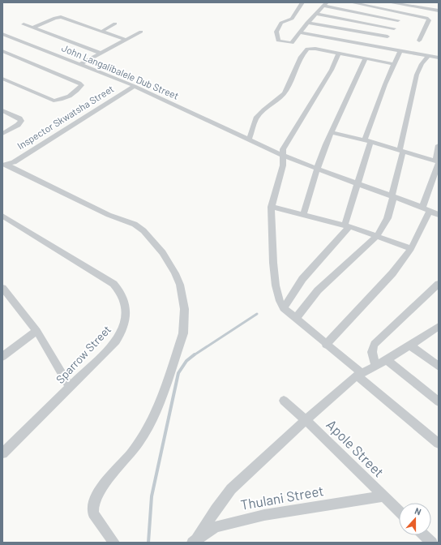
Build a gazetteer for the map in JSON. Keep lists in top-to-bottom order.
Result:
{
  "streets": {
    "street": [
      "John Langalibalele Dub Street",
      "Inspector Skwatsha Street",
      "Sparrow Street",
      "Apole Street",
      "Thulani Street"
    ]
  },
  "crossings": [
    ["John Langalibalele Dub Street", "Inspector Skwatsha Street"],
    ["Apole Street", "Thulani Street"]
  ],
  "north": "top"
}
